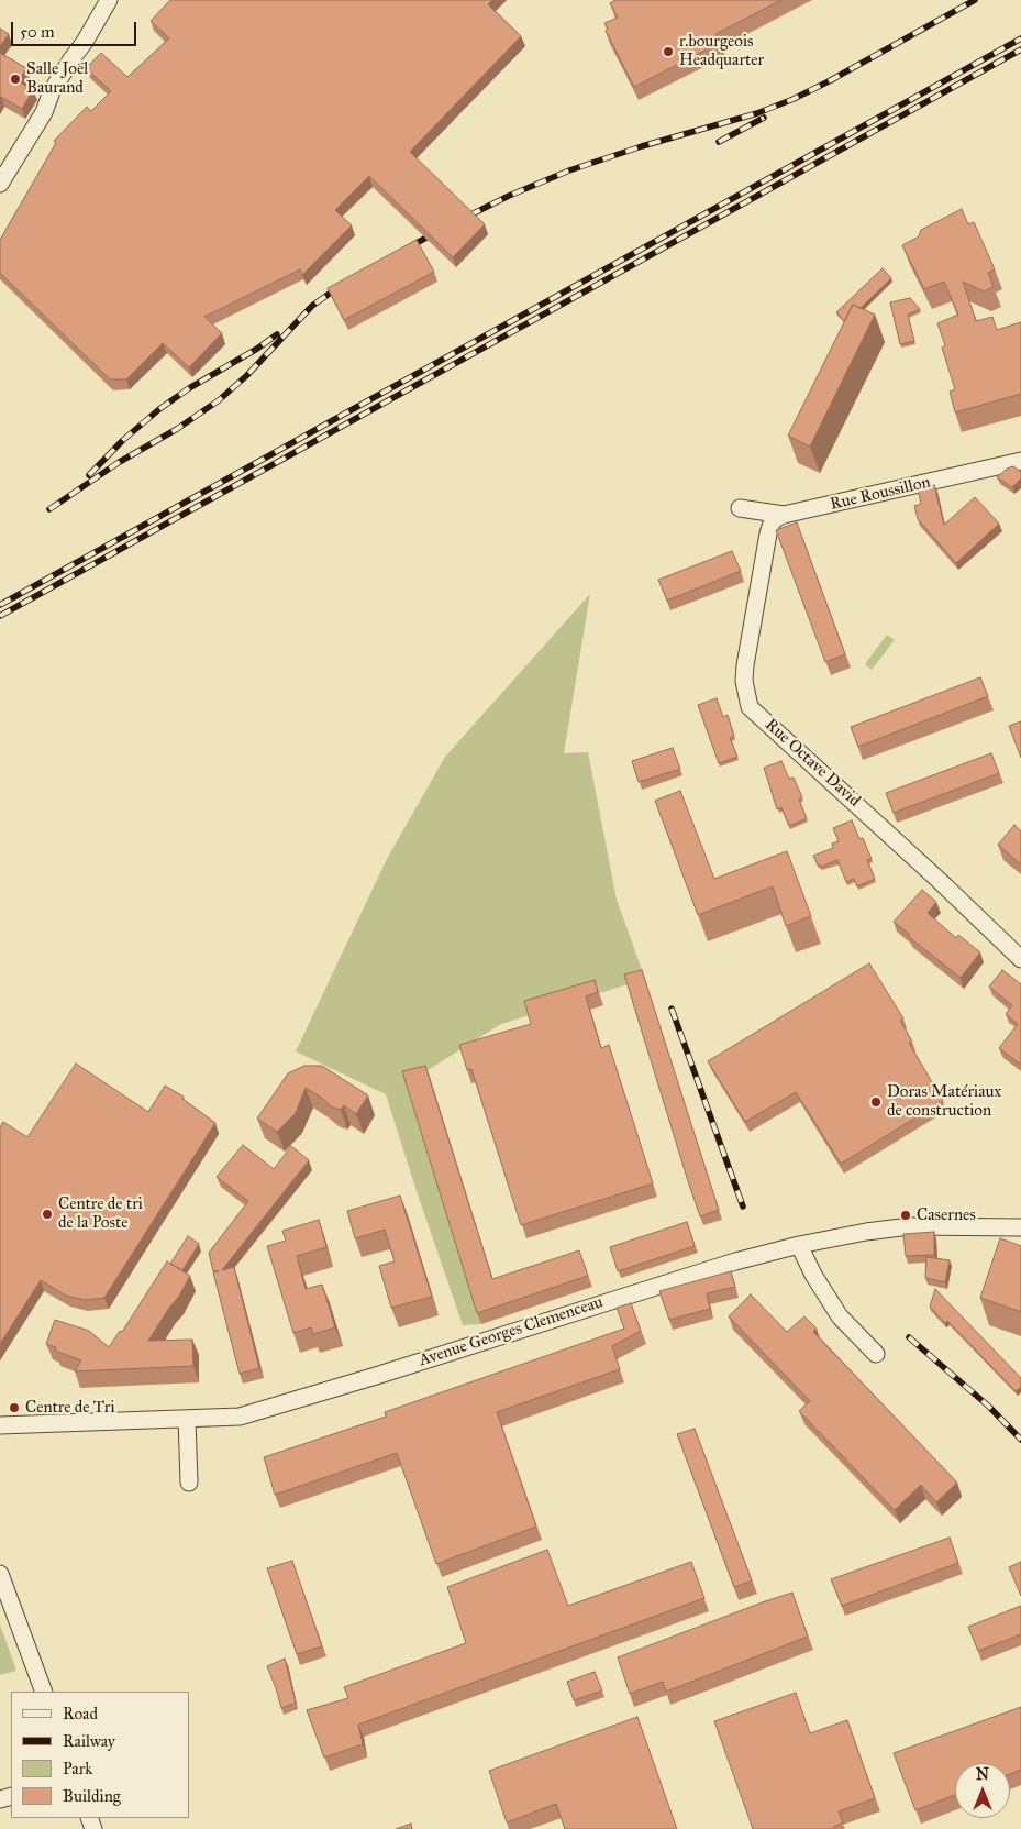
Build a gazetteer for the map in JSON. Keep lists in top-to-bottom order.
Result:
{
  "streets": {
    "street": ["Rue Roussillon", "Rue Octave David", "Avenue Georges Clemenceau"]
  },
  "crossings": [
    ["Rue Roussillon", "Rue Octave David"]
  ],
  "places": [
    "r.bourgeois Headquarter",
    "Salle Joël Baurand",
    "Doras Matériaux de construction",
    "Centre de tri de la Poste",
    "Casernes",
    "Centre de Tri"
  ],
  "legend": [
    "Road",
    "Railway",
    "Park",
    "Building"
  ],
  "scale_bar": "50 m",
  "north": "top"
}
